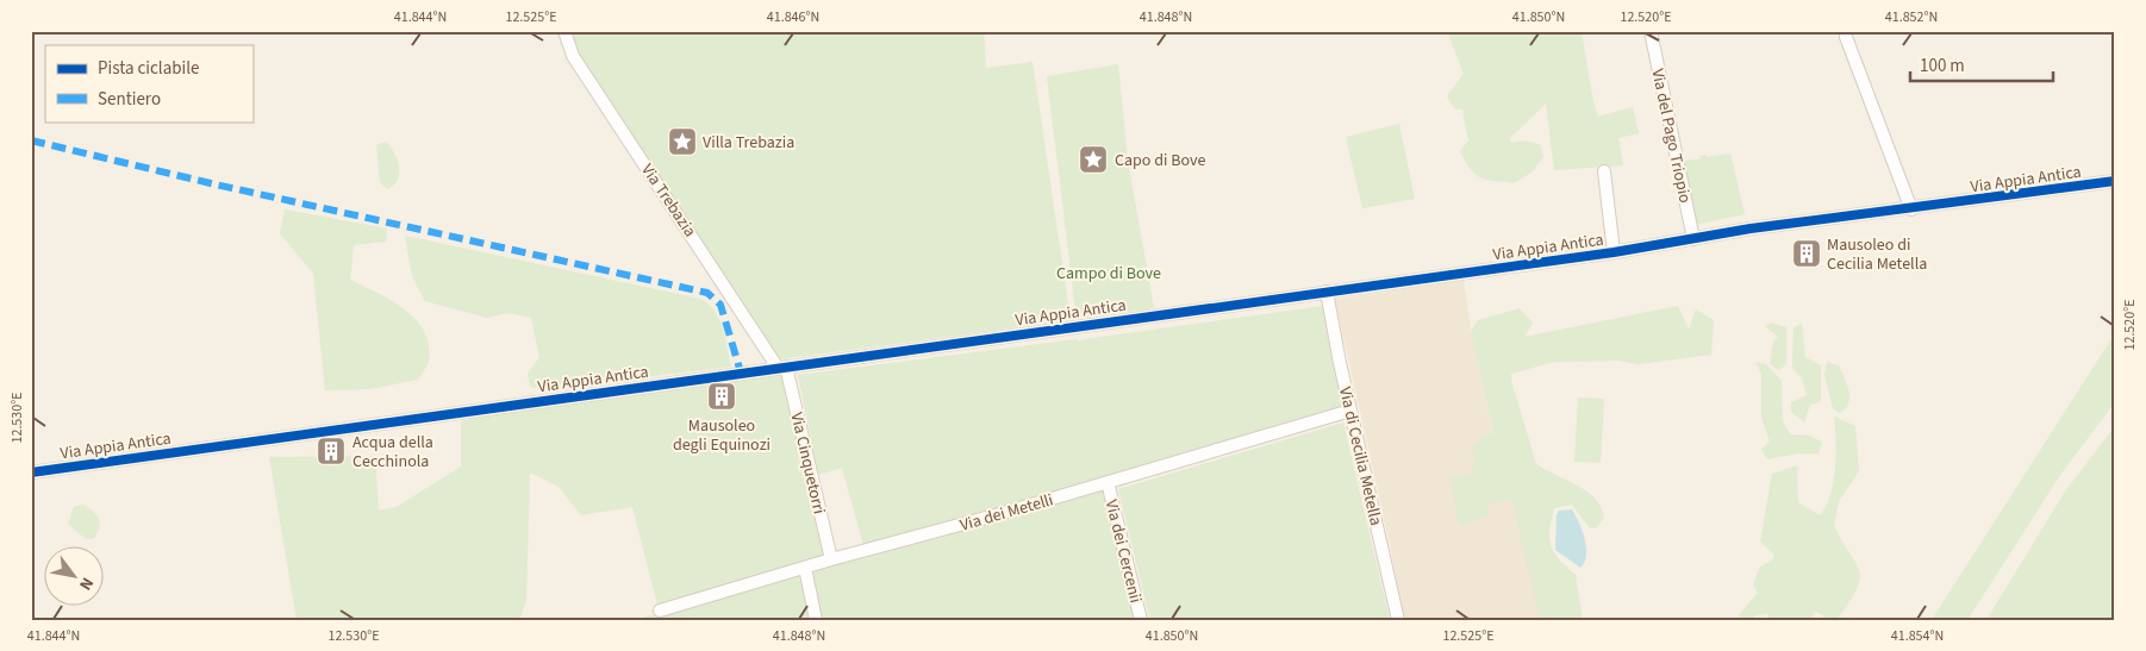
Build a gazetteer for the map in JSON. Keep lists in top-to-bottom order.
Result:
{
  "streets": {
    "street": [
      "Via del Pago Triopio",
      "Via Appia Antica",
      "Via Trebazia",
      "Via di Cecilia Metella",
      "Via Cinquetorri",
      "Via dei Metelli",
      "Via dei Cercenii"
    ]
  },
  "crossings": [
    ["Via del Pago Triopio", "Via Appia Antica"],
    ["Via Appia Antica", "Via Trebazia"],
    ["Via Appia Antica", "Via di Cecilia Metella"],
    ["Via Appia Antica", "Via Cinquetorri"],
    ["Via Trebazia", "Via Cinquetorri"],
    ["Via di Cecilia Metella", "Via dei Metelli"],
    ["Via Cinquetorri", "Via dei Metelli"],
    ["Via dei Metelli", "Via dei Cercenii"]
  ],
  "parks": ["Campo di Bove"],
  "places": {
    "place": ["Villa Trebazia", "Capo di Bove"],
    "building": ["Mausoleo di Cecilia Metella", "Mausoleo degli Equinozi", "Acqua della Cecchinola"]
  },
  "legend": ["Pista ciclabile", "Sentiero"],
  "scale_bar": "100 m",
  "north": "bottom right",
  "coordinates": [
    "41.844°N",
    "12.525°E",
    "41.846°N",
    "41.848°N",
    "41.850°N",
    "12.520°E",
    "41.852°N",
    "12.530°E",
    "41.854°N"
  ]
}
